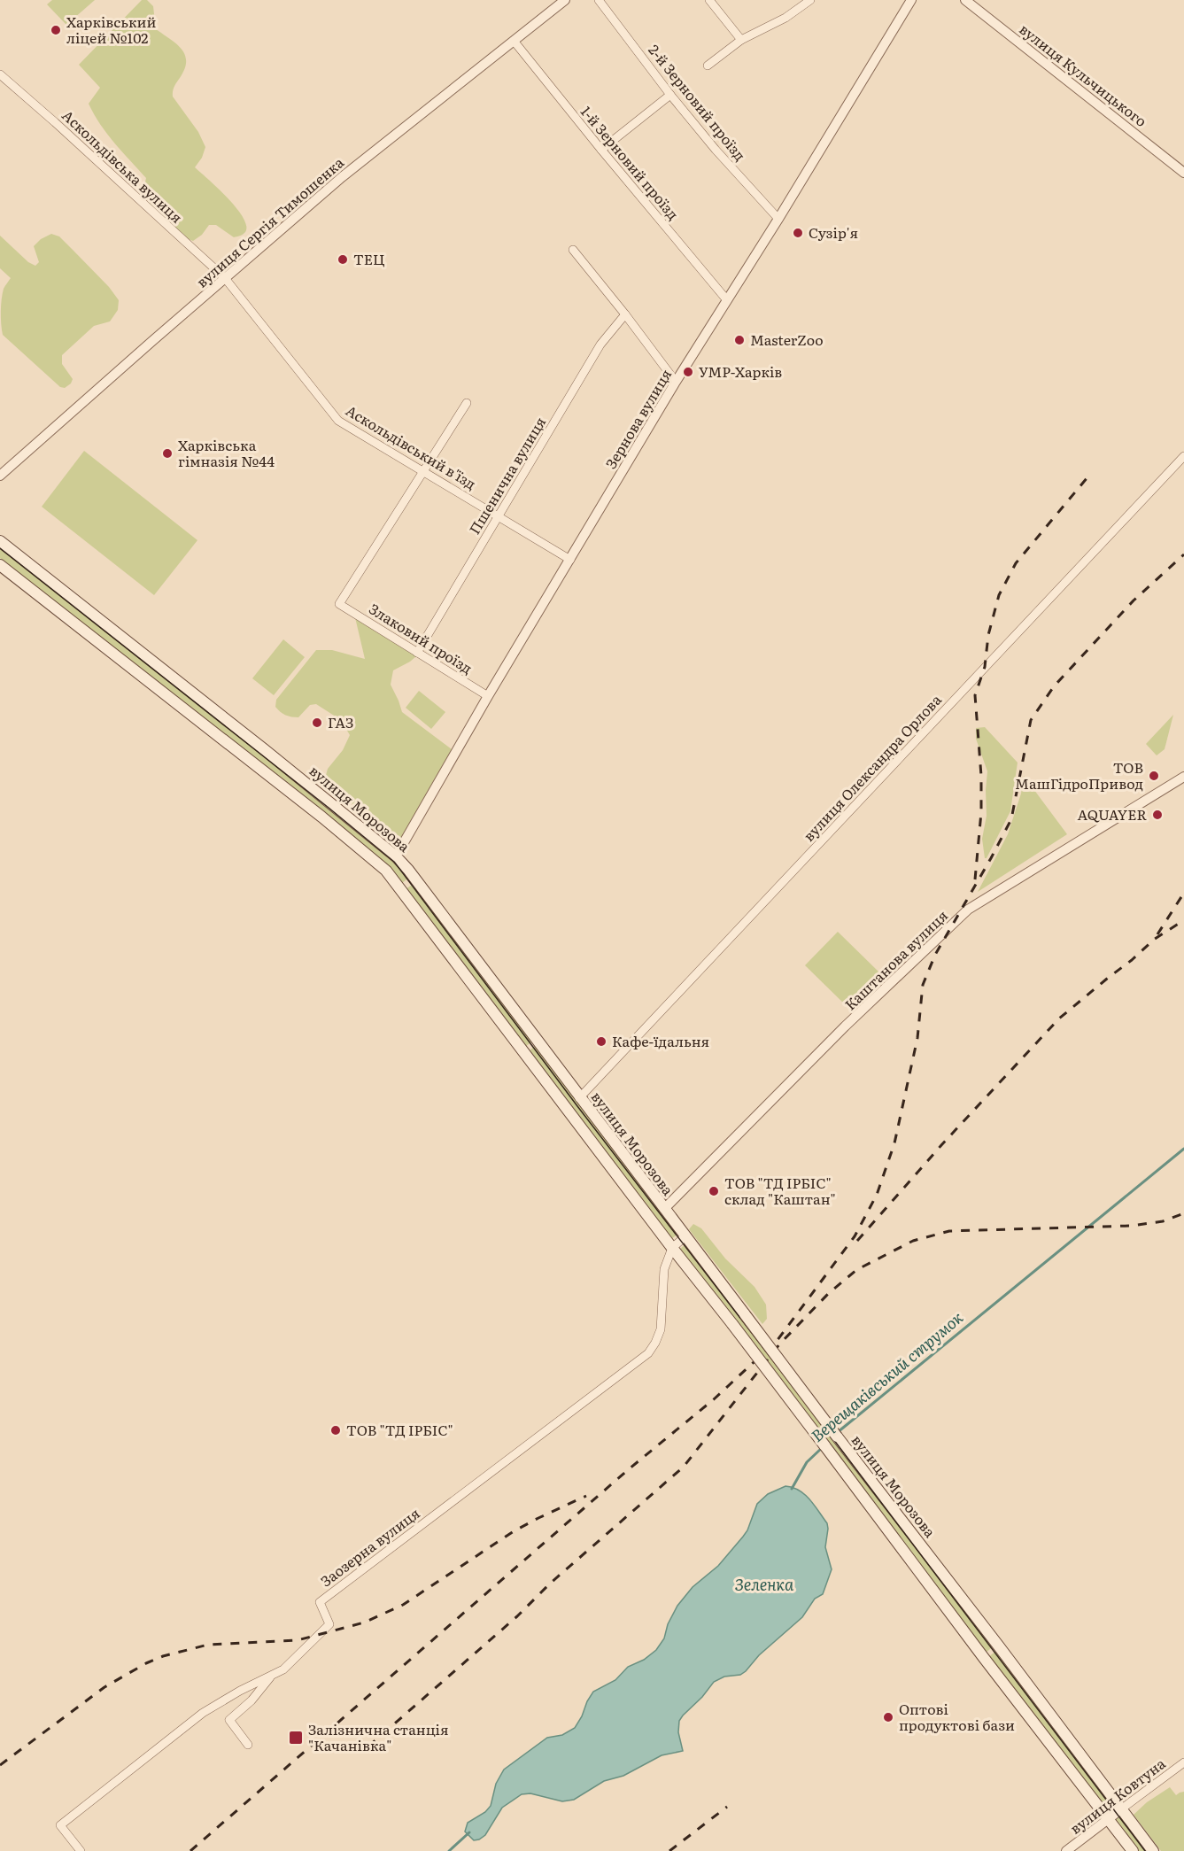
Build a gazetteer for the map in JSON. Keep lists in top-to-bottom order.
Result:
{
  "streets": {
    "main road": ["вулиця Морозова"],
    "street": [
      "вулиця Кульчицького",
      "2-й Зерновий проїзд",
      "1-й Зерновий проїзд",
      "Аскольдівська вулиця",
      "вулиця Сергія Тимошенка",
      "Зернова вулиця",
      "Аскольдівський в'їзд",
      "Пшенична вулиця",
      "Злаковий проїзд",
      "вулиця Олександра Орлова",
      "Каштанова вулиця",
      "Заозерна вулиця",
      "вулиця Ковтуна"
    ]
  },
  "crossings": [
    ["2-й Зерновий проїзд", "Зернова вулиця"],
    ["1-й Зерновий проїзд", "вулиця Сергія Тимошенка"],
    ["1-й Зерновий проїзд", "Зернова вулиця"],
    ["Аскольдівська вулиця", "вулиця Сергія Тимошенка"],
    ["Аскольдівська вулиця", "Аскольдівський в'їзд"],
    ["вулиця Сергія Тимошенка", "Аскольдівський в'їзд"],
    ["Зернова вулиця", "Аскольдівський в'їзд"],
    ["Зернова вулиця", "Злаковий проїзд"],
    ["Зернова вулиця", "вулиця Морозова"],
    ["Аскольдівський в'їзд", "Пшенична вулиця"],
    ["Аскольдівський в'їзд", "Злаковий проїзд"],
    ["Пшенична вулиця", "Злаковий проїзд"],
    ["вулиця Олександра Орлова", "вулиця Морозова"],
    ["вулиця Морозова", "Каштанова вулиця"],
    ["вулиця Морозова", "Заозерна вулиця"],
    ["вулиця Морозова", "вулиця Ковтуна"]
  ],
  "water": ["Верещаківський струмок", "Зеленка"],
  "places": {
    "other": [
      "Харківський ліцей №102",
      "Сузір'я",
      "ТЕЦ",
      "MasterZoo",
      "УМР-Харків",
      "Харківська гімназія №44",
      "ГАЗ",
      "ТОВ МашГідроПривод",
      "AQUAYER",
      "Кафе-їдальня",
      "ТОВ \"ТД ІРБІС\" склад \"Каштан\"",
      "ТОВ \"ТД ІРБІС\"",
      "Оптові продуктові бази"
    ],
    "transit": ["Залізнична станція \"Качанівка\""]
  }
}
